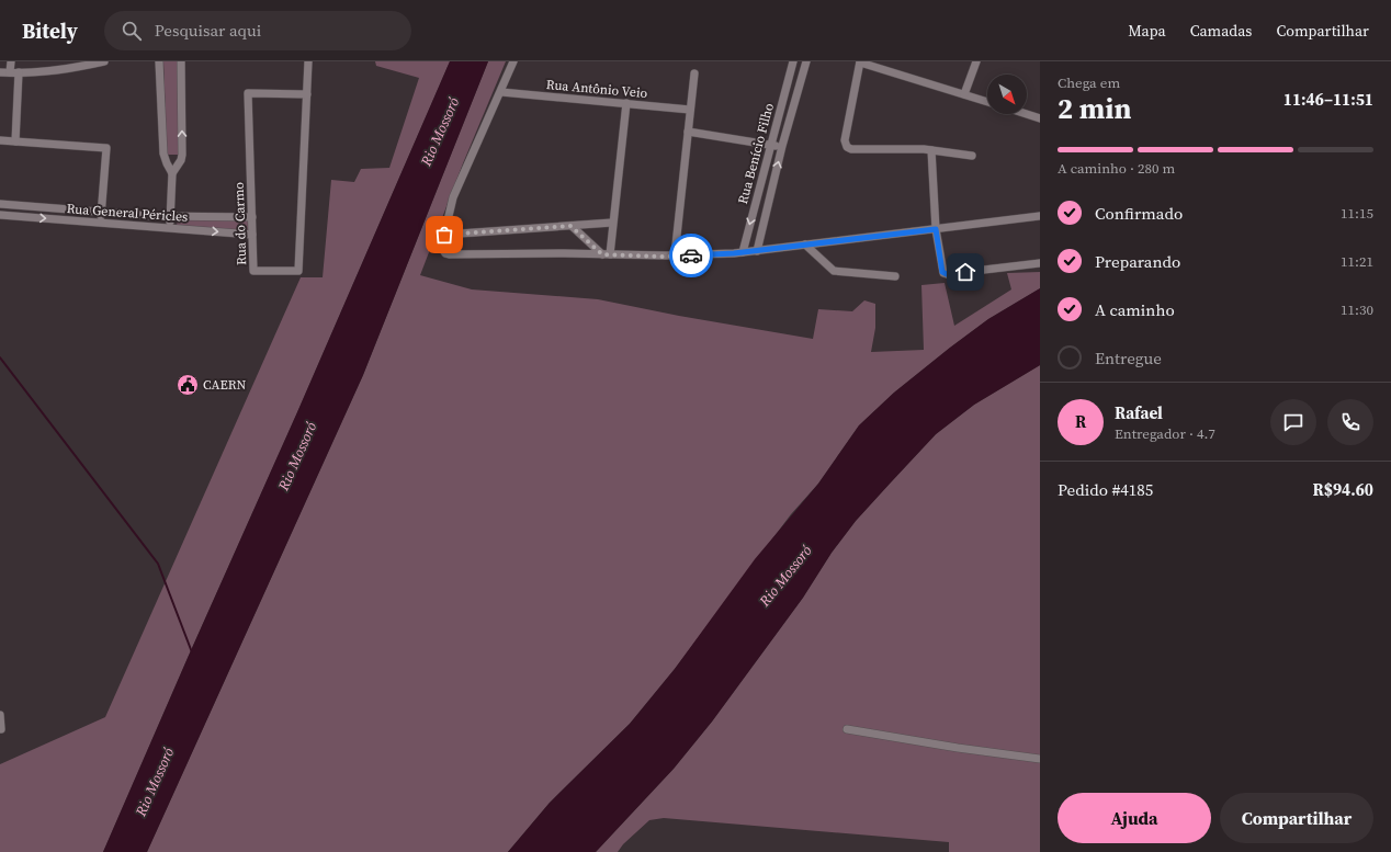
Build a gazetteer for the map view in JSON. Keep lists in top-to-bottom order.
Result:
{
  "streets": {
    "street": [
      "Rua Antônio Veio",
      "Rua Benício Filho",
      "Rua General Péricles",
      "Rua do Carmo"
    ]
  },
  "crossings": [
    ["Rua General Péricles", "Rua do Carmo"]
  ],
  "water": ["Rio Mossoró"],
  "places": {
    "public building": ["CAERN"]
  },
  "north": "bottom right",
  "page": {
    "header": "Bitely",
    "search": "Pesquisar aqui",
    "nav": ["Mapa", "Camadas", "Compartilhar"],
    "heading": ["2 min", "Chega em", "11:46–11:51"],
    "panel": [
      "Rafael",
      "Entregador · 4.7",
      "Pedido #4185",
      "R$94.60"
    ],
    "bar": "A caminho · 280 m",
    "list": [
      ["Confirmado", "11:15"],
      ["Preparando", "11:21"],
      ["A caminho", "11:30"],
      "Entregue"
    ],
    "round": "R",
    "buttons": ["Ajuda", "Compartilhar"]
  }
}
